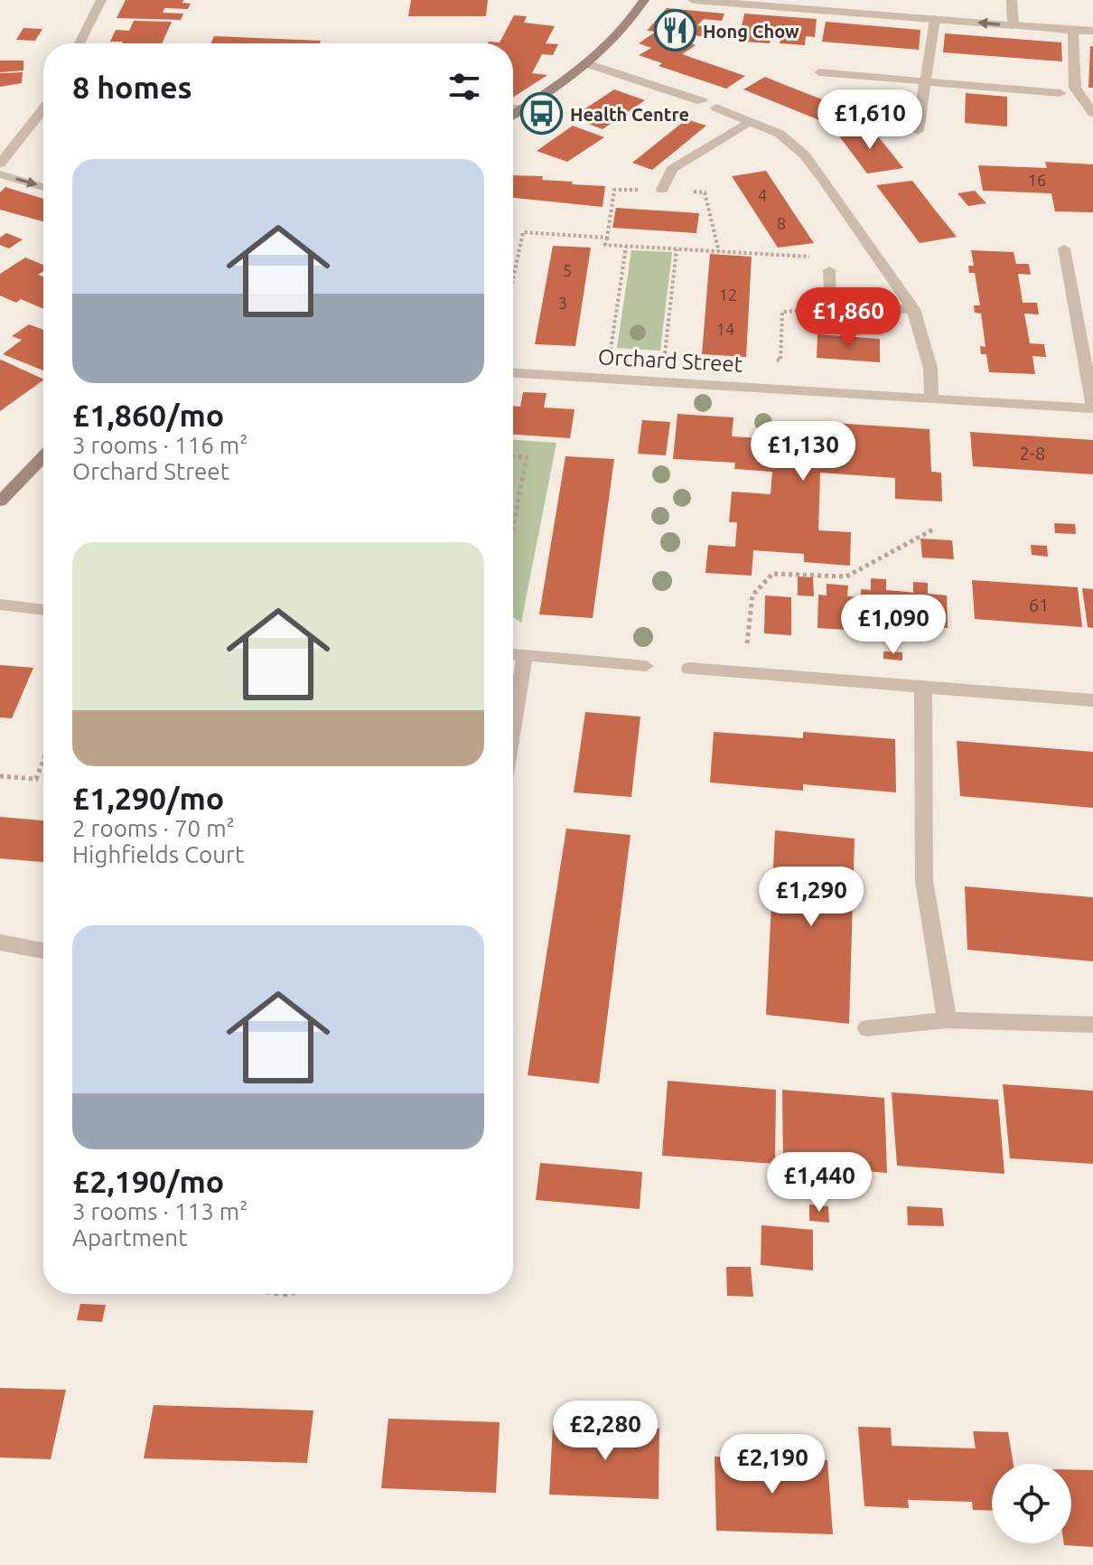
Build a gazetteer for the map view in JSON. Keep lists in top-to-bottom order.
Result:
{
  "streets": {
    "street": ["Orchard Street"]
  },
  "places": {
    "restaurant": ["Hong Chow"],
    "bus stop": ["Health Centre"]
  },
  "house_numbers": [
    "16",
    "4",
    "8",
    "5",
    "12",
    "3",
    "14",
    "2-8",
    "61"
  ],
  "page": {
    "heading": "8 homes",
    "price": [
      "£1,610",
      "£1,860",
      "£1,130",
      "£1,090",
      "£1,290",
      "£1,440",
      "£2,280",
      "£2,190"
    ],
    "list": [
      {
        "name": "£1,860/mo",
        "note": "3 rooms · 116 m² · Orchard Street"
      },
      {
        "name": "£1,290/mo",
        "note": "2 rooms · 70 m² · Highfields Court"
      },
      {
        "name": "£2,190/mo",
        "note": "3 rooms · 113 m² · Apartment"
      }
    ]
  }
}
